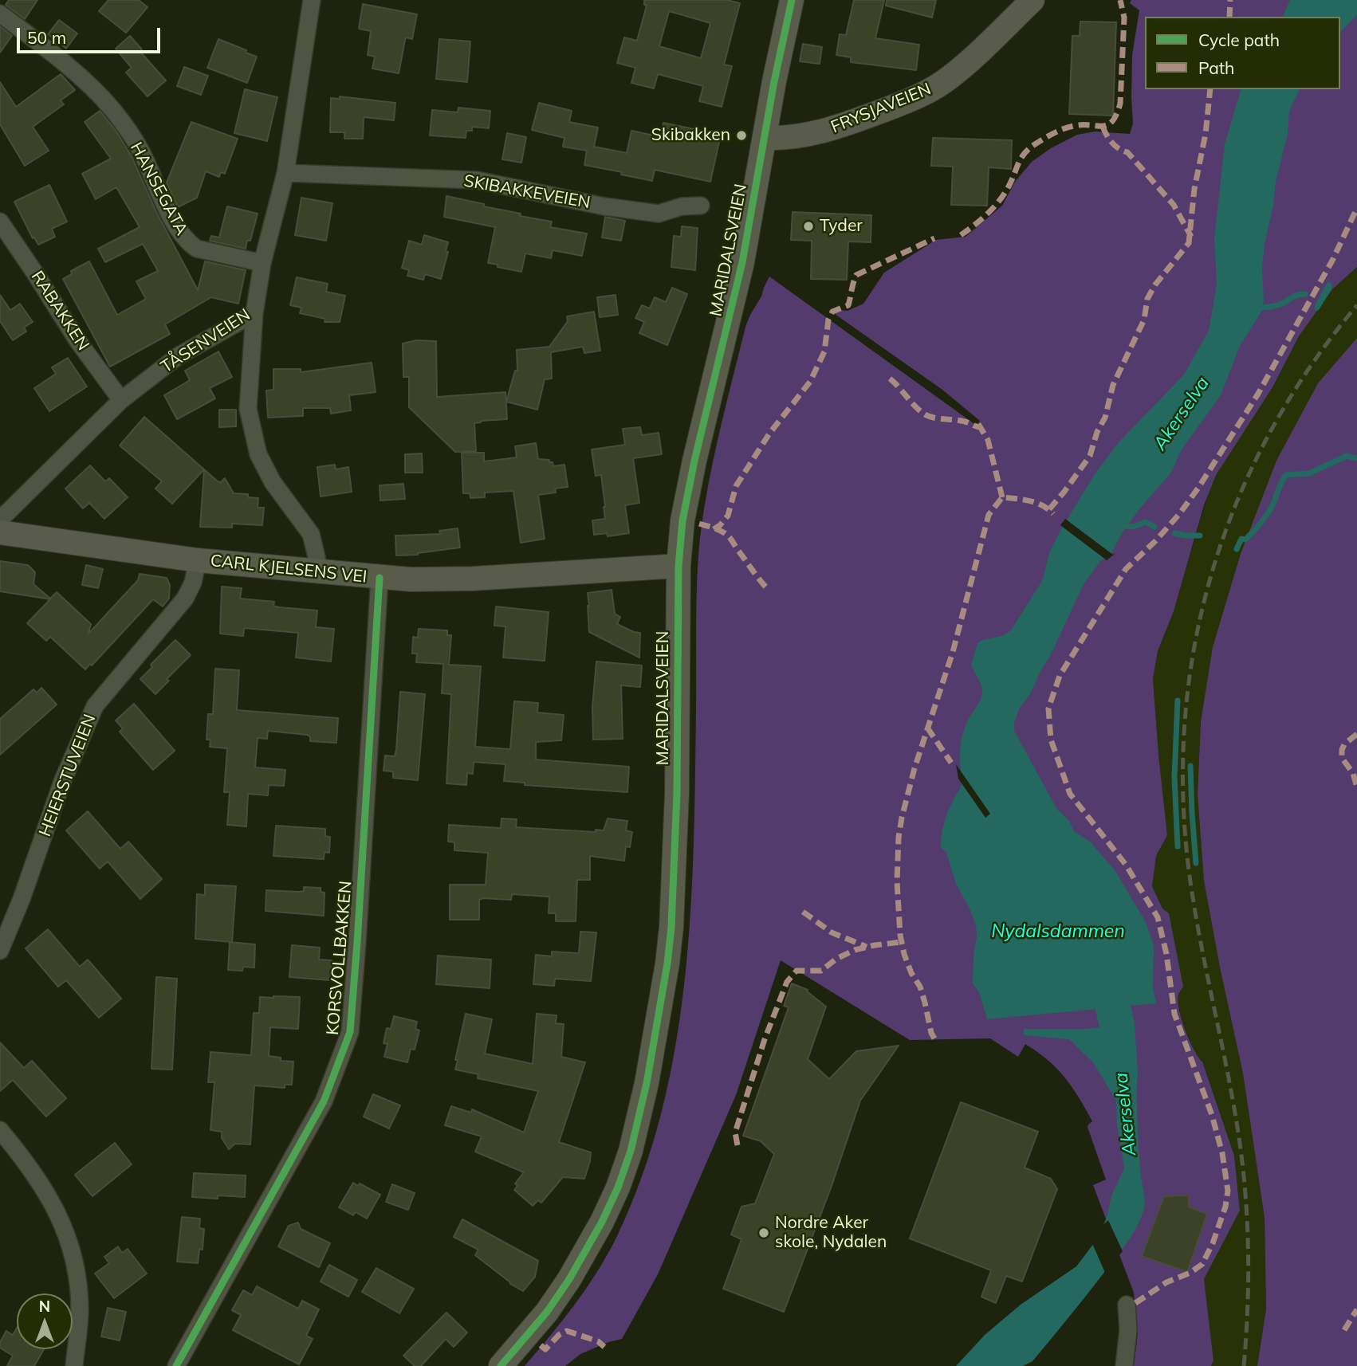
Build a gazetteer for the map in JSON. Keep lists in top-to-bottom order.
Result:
{
  "streets": {
    "main road": ["FRYSJAVEIEN", "MARIDALSVEIEN", "CARL KJELSENS VEI"],
    "street": [
      "HANSEGATA",
      "SKIBAKKEVEIEN",
      "RABAKKEN",
      "TÅSENVEIEN",
      "HEIERSTUVEIEN",
      "KORSVOLLBAKKEN"
    ]
  },
  "crossings": [
    ["FRYSJAVEIEN", "MARIDALSVEIEN"],
    ["HANSEGATA", "TÅSENVEIEN"],
    ["SKIBAKKEVEIEN", "TÅSENVEIEN"],
    ["MARIDALSVEIEN", "CARL KJELSENS VEI"],
    ["RABAKKEN", "TÅSENVEIEN"],
    ["CARL KJELSENS VEI", "HEIERSTUVEIEN"],
    ["CARL KJELSENS VEI", "KORSVOLLBAKKEN"]
  ],
  "water": ["Akerselva", "Nydalsdammen"],
  "places": ["Skibakken", "Tyder", "Nordre Aker skole, Nydalen"],
  "legend": ["Cycle path", "Path"],
  "scale_bar": "50 m",
  "north": "top"
}
